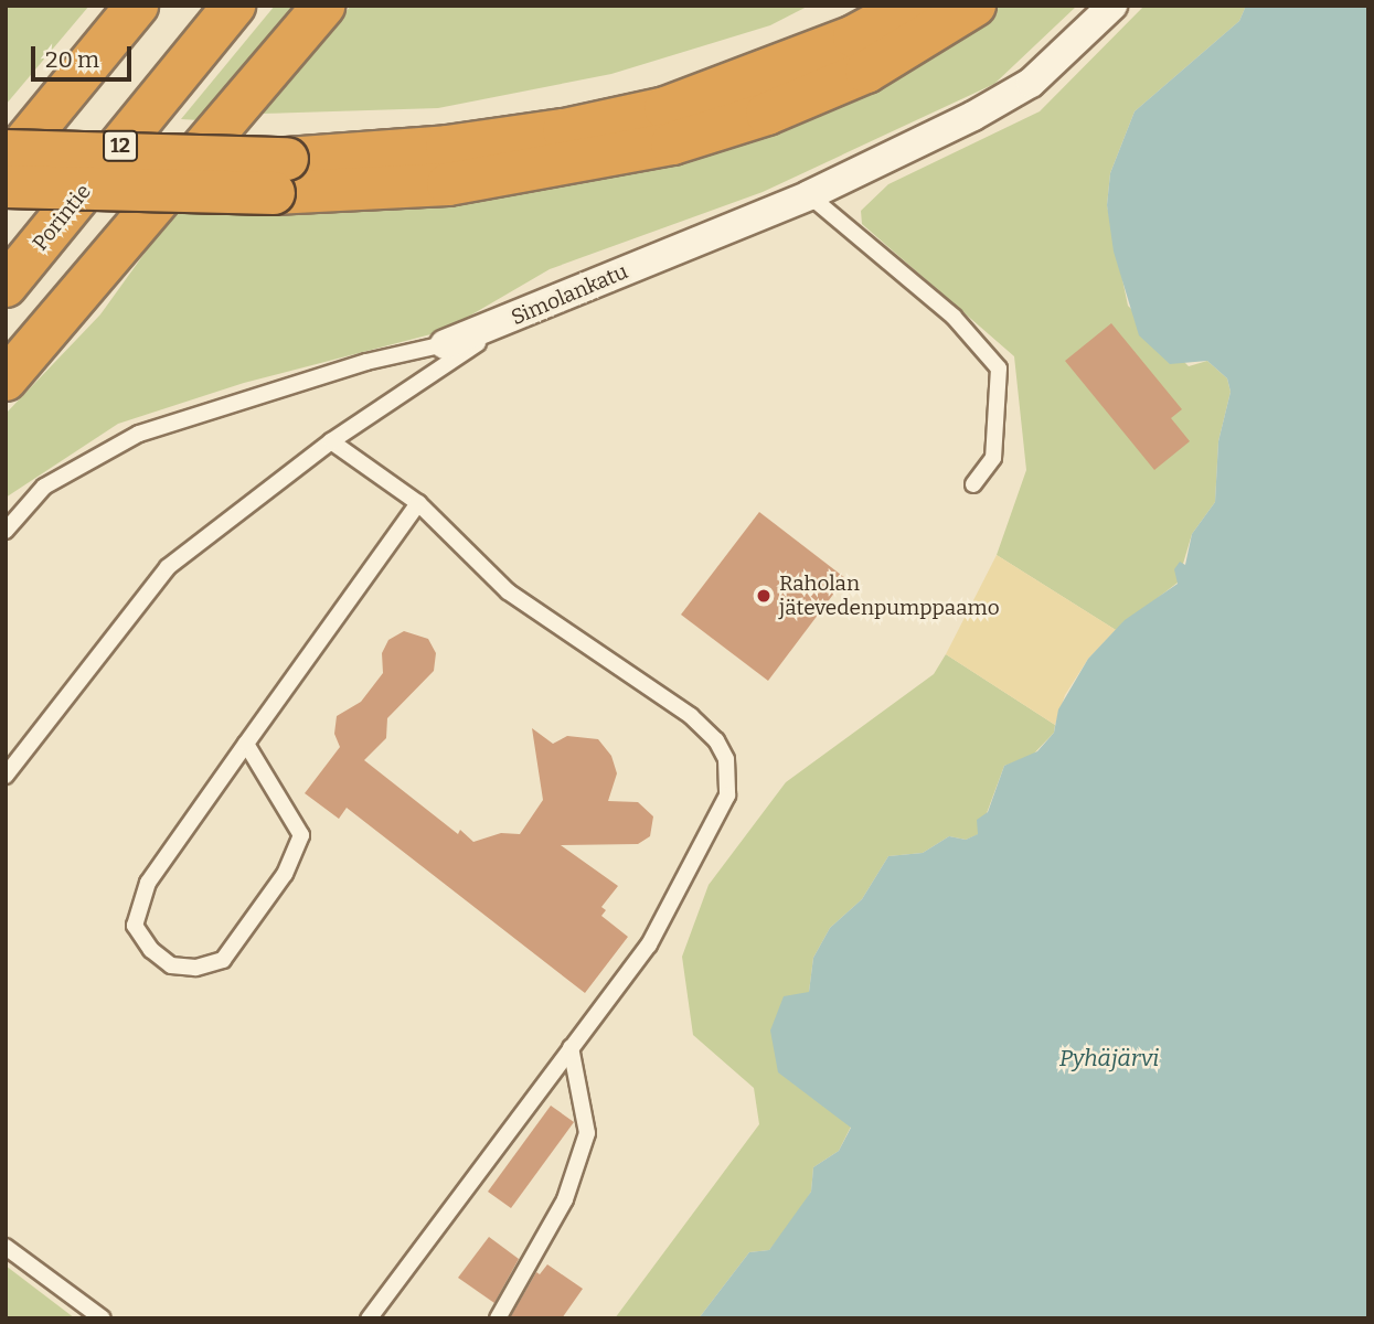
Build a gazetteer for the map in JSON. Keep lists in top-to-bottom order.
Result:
{
  "streets": {
    "highway": ["12", "Porintie"],
    "street": ["Simolankatu"]
  },
  "water": ["Pyhäjärvi"],
  "places": ["Raholan jätevedenpumppaamo"],
  "scale_bar": "20 m"
}
